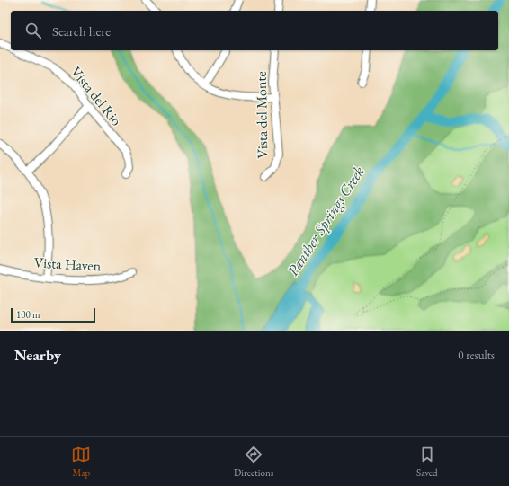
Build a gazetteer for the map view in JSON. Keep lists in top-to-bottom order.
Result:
{
  "streets": {
    "street": ["Vista del Rio", "Vista del Monte", "Vista Haven"]
  },
  "water": ["Panther Springs Creek"],
  "scale_bar": "100 m",
  "page": {
    "search": "Search here",
    "scale": "100 m",
    "heading": ["Nearby", "0 results"],
    "nav": ["Map", "Directions", "Saved"]
  }
}
